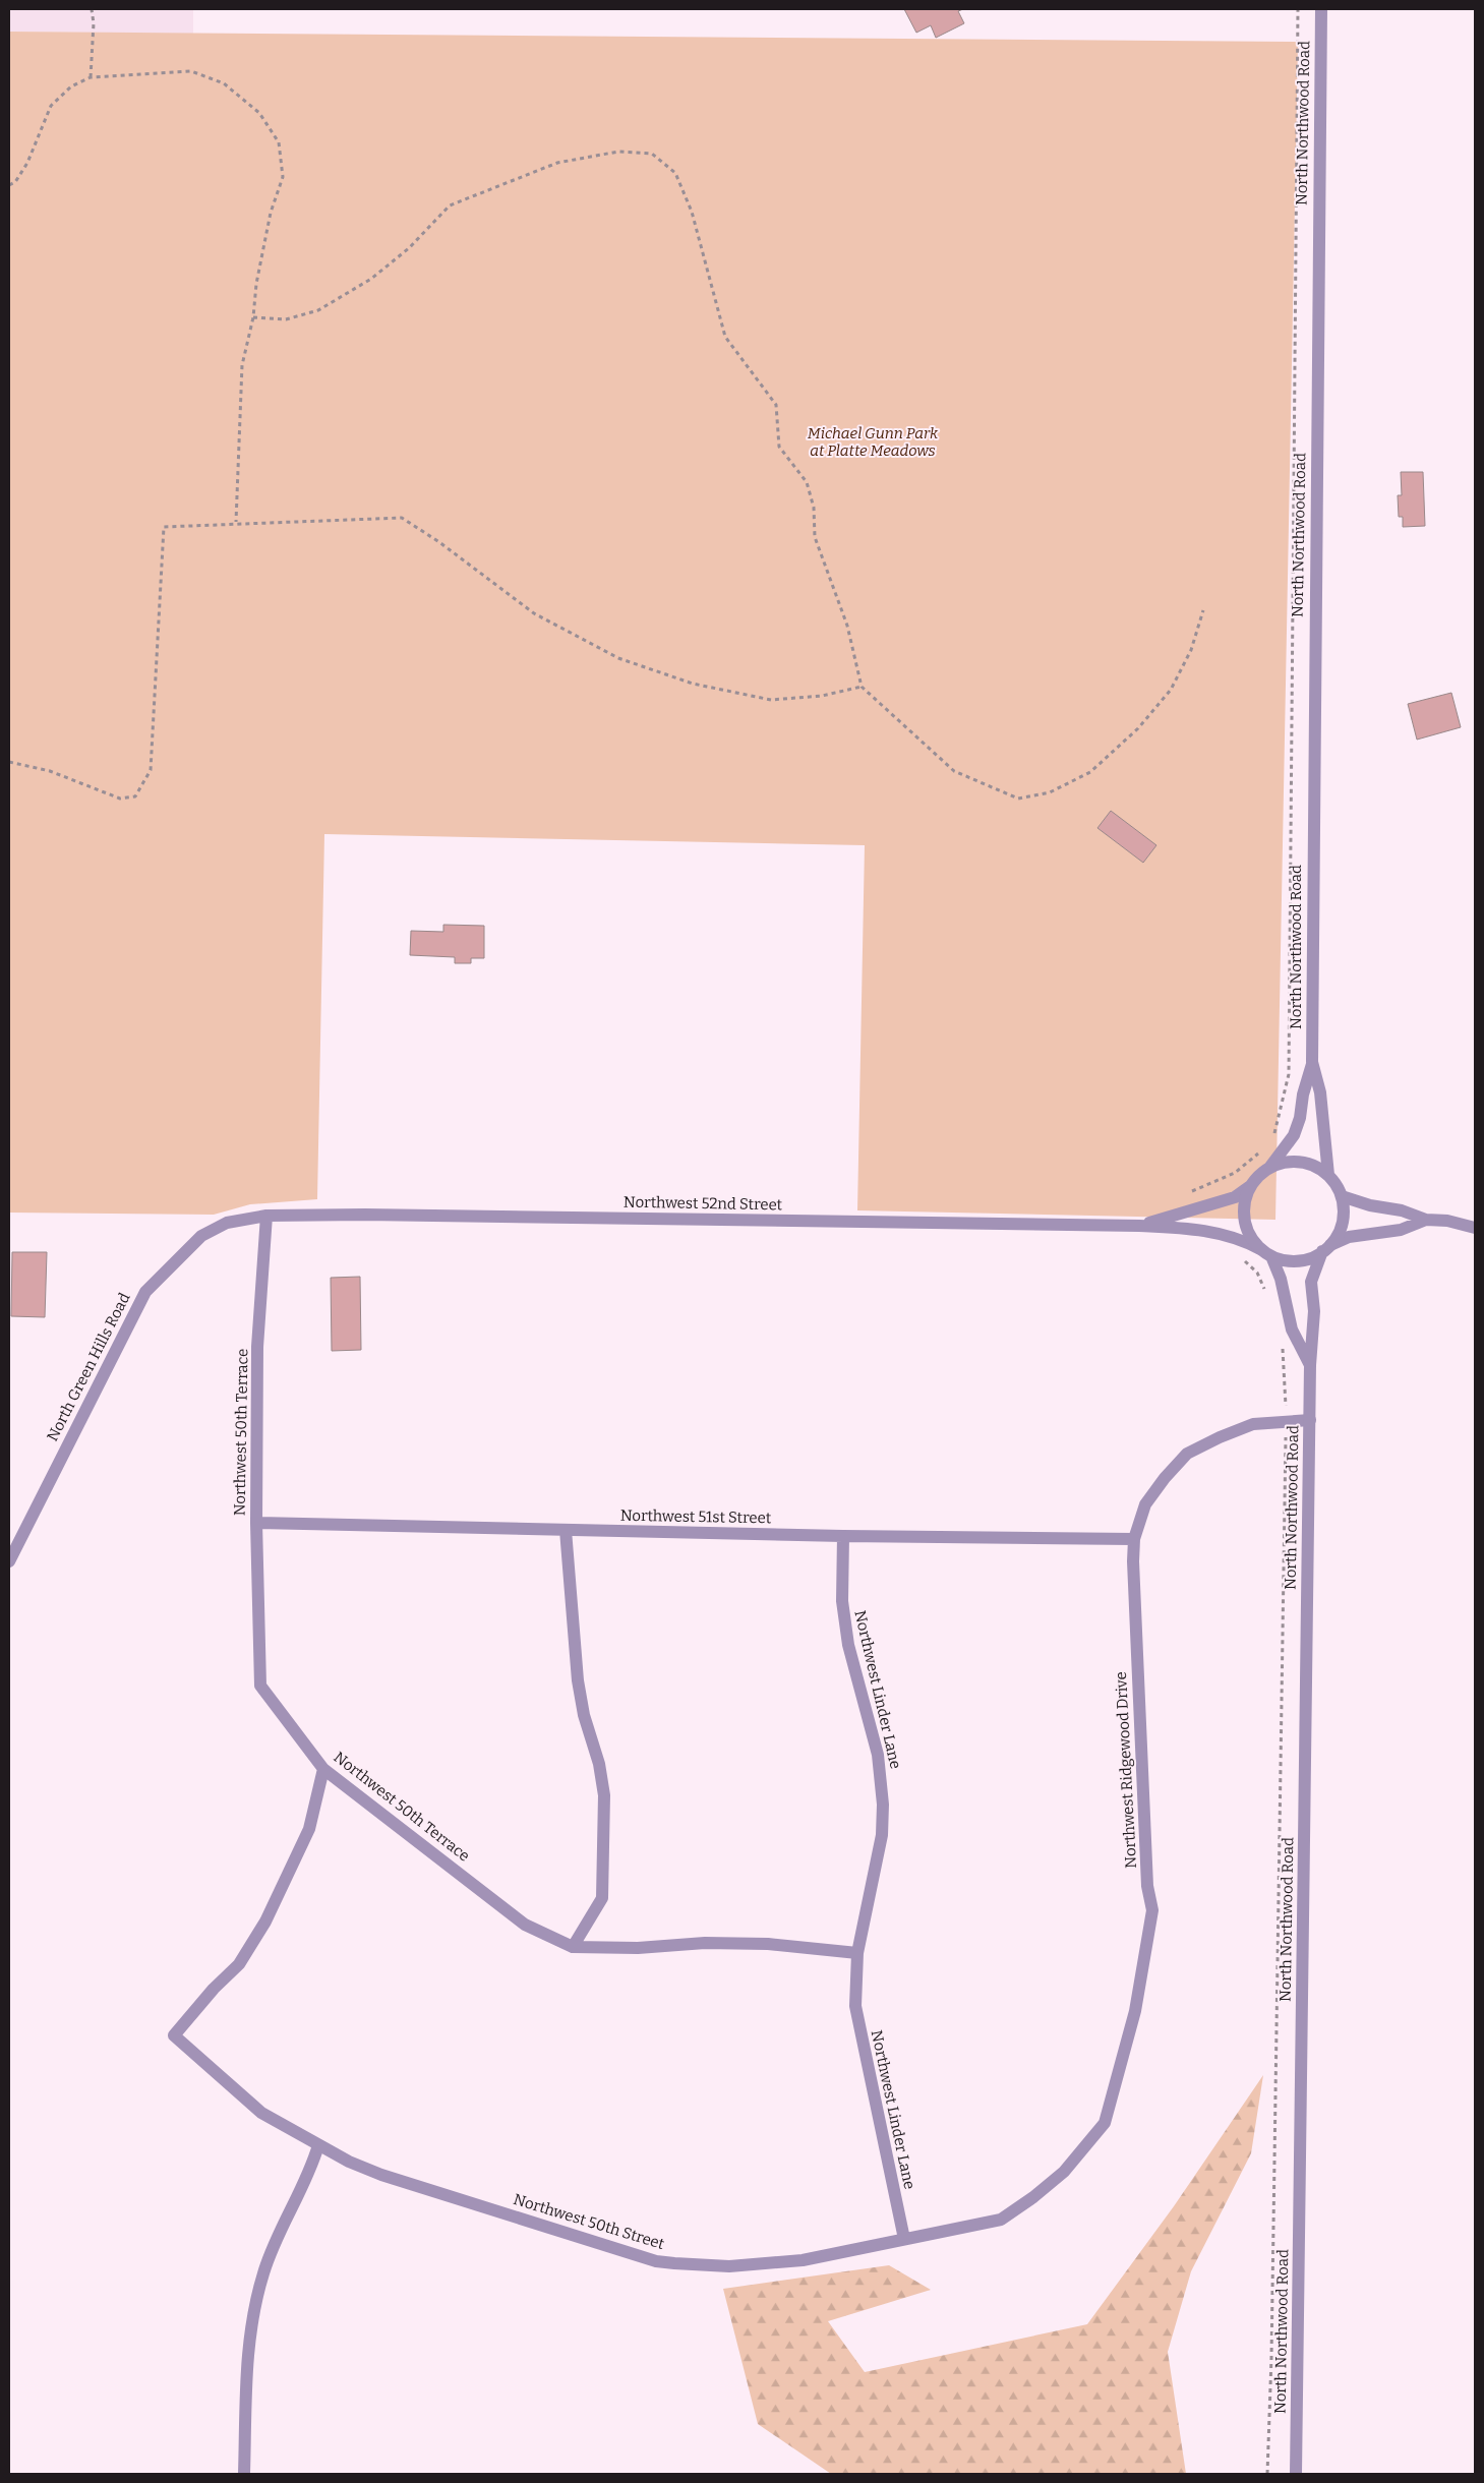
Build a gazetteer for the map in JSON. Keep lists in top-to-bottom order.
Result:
{
  "streets": {
    "street": [
      "North Northwood Road",
      "Northwest 52nd Street",
      "North Green Hills Road",
      "Northwest 50th Terrace",
      "Northwest 51st Street",
      "Northwest Linder Lane",
      "Northwest Ridgewood Drive",
      "Northwest 50th Street"
    ]
  },
  "crossings": [
    ["North Northwood Road", "Northwest 52nd Street"],
    ["North Northwood Road", "Northwest Ridgewood Drive"],
    ["Northwest 52nd Street", "North Green Hills Road"],
    ["Northwest 52nd Street", "Northwest 50th Terrace"],
    ["North Green Hills Road", "Northwest 50th Terrace"],
    ["Northwest 50th Terrace", "Northwest 51st Street"],
    ["Northwest 50th Terrace", "Northwest Linder Lane"],
    ["Northwest 50th Terrace", "Northwest 50th Street"],
    ["Northwest 51st Street", "Northwest Linder Lane"],
    ["Northwest 51st Street", "Northwest Ridgewood Drive"],
    ["Northwest Linder Lane", "Northwest 50th Street"],
    ["Northwest Ridgewood Drive", "Northwest 50th Street"]
  ],
  "parks": ["Michael Gunn Park at Platte Meadows"]
}
